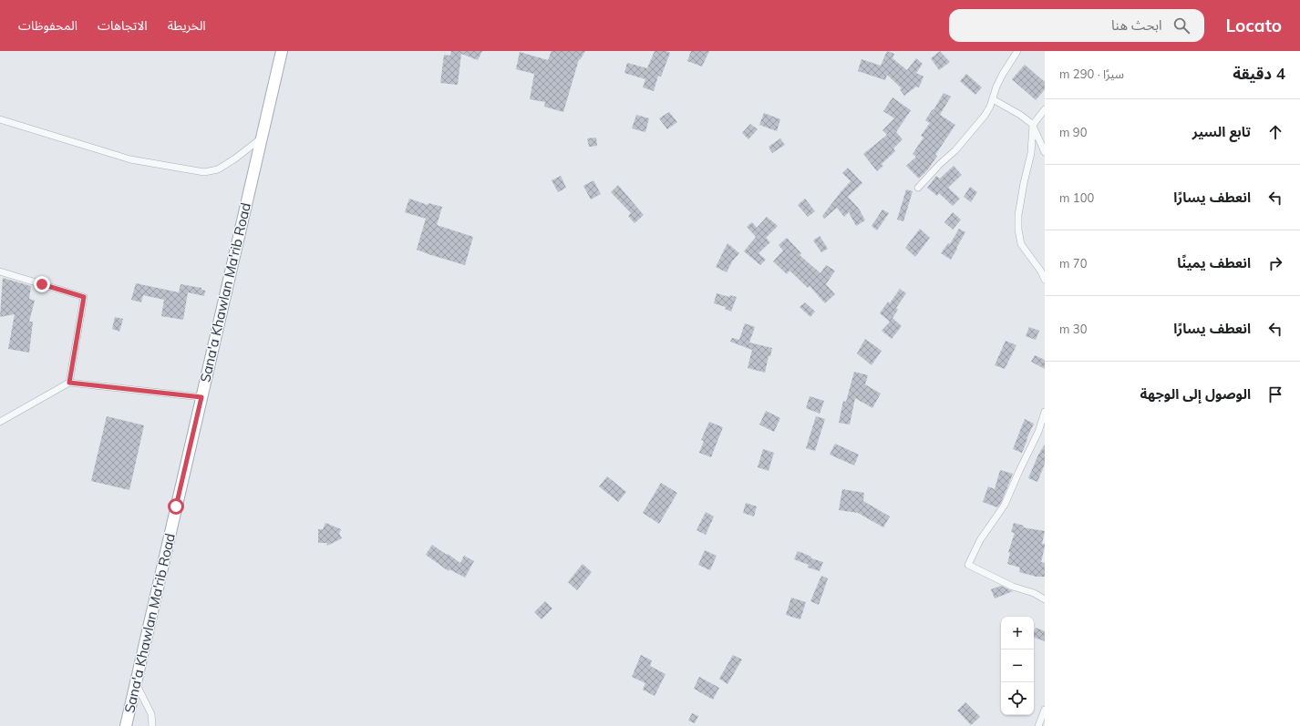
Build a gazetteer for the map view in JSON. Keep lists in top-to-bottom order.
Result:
{
  "streets": {
    "main road": ["Sana'a Khawlan Ma'rib Road"]
  },
  "page": {
    "header": "Locato",
    "search": "ابحث هنا",
    "nav": ["الخريطة", "الاتجاهات", "المحفوظات"],
    "heading": ["4 دقيقة", "سيرًا · 290 m"],
    "list": [
      ["تابع السير", "90 m"],
      ["انعطف يسارًا", "100 m"],
      ["انعطف يمينًا", "70 m"],
      ["انعطف يسارًا", "30 m"],
      "الوصول إلى الوجهة"
    ],
    "map_buttons": ["+", "−"]
  }
}
